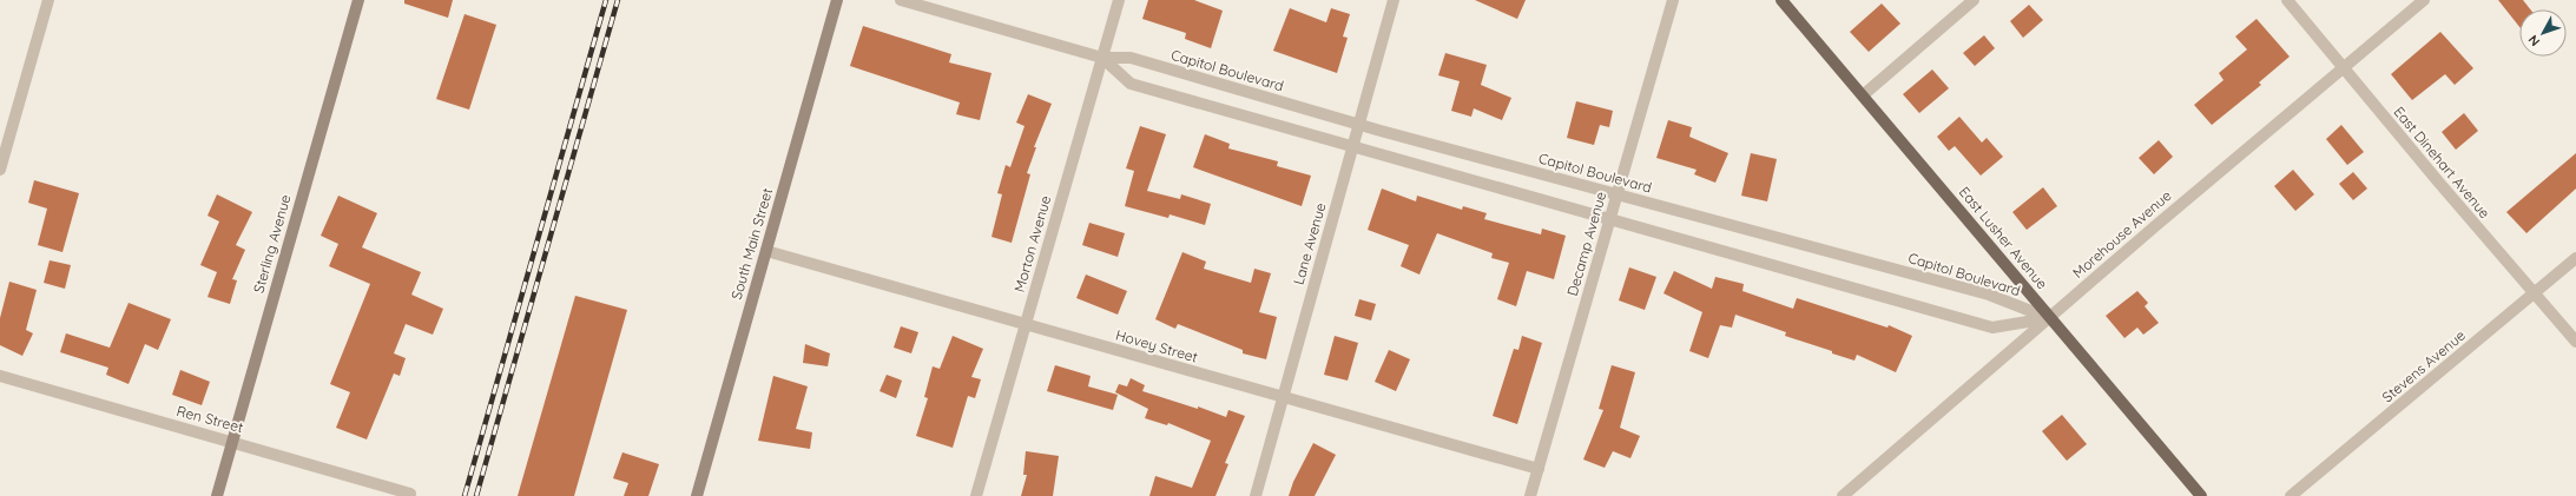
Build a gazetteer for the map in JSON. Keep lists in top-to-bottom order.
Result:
{
  "streets": {
    "main road": ["East Lusher Avenue"],
    "street": [
      "Capitol Boulevard",
      "East Dinehart Avenue",
      "Morehouse Avenue",
      "Sterling Avenue",
      "South Main Street",
      "Morton Avenue",
      "Lane Avenue",
      "Decamp Avenue",
      "Hovey Street",
      "Stevens Avenue",
      "Ren Street"
    ]
  },
  "crossings": [
    ["Capitol Boulevard", "Morehouse Avenue"],
    ["Capitol Boulevard", "East Lusher Avenue"],
    ["Capitol Boulevard", "Morton Avenue"],
    ["Capitol Boulevard", "Lane Avenue"],
    ["Capitol Boulevard", "Decamp Avenue"],
    ["East Dinehart Avenue", "Morehouse Avenue"],
    ["East Dinehart Avenue", "Stevens Avenue"],
    ["Morehouse Avenue", "East Lusher Avenue"],
    ["Sterling Avenue", "Ren Street"],
    ["South Main Street", "Hovey Street"],
    ["Morton Avenue", "Hovey Street"],
    ["Lane Avenue", "Hovey Street"],
    ["Decamp Avenue", "Hovey Street"]
  ],
  "north": "bottom left"
}
